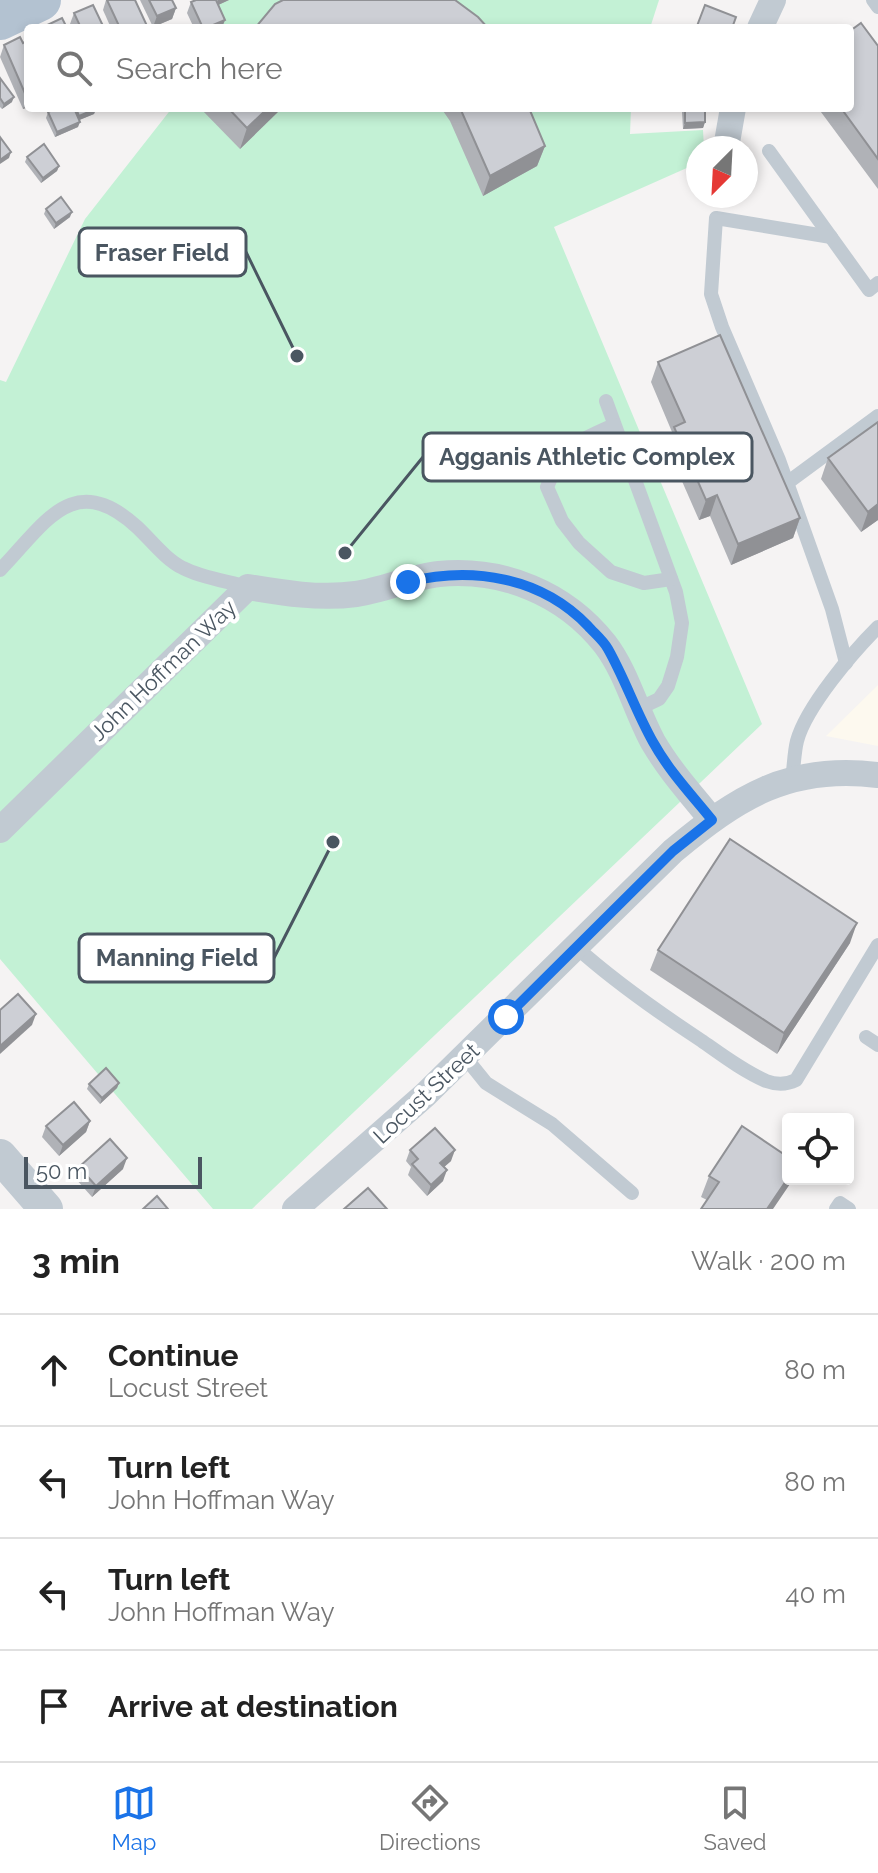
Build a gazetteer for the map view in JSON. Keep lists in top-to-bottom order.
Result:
{
  "streets": {
    "street": ["John Hoffman Way", "Locust Street"]
  },
  "crossings": [
    ["John Hoffman Way", "Locust Street"]
  ],
  "places": ["Fraser Field", "Agganis Athletic Complex", "Manning Field"],
  "scale_bar": "50 m",
  "north": "bottom left",
  "page": {
    "search": "Search here",
    "scale": "50 m",
    "heading": ["3 min", "Walk · 200 m"],
    "list": [
      ["Continue", "Locust Street", "80 m"],
      ["Turn left", "John Hoffman Way", "80 m"],
      ["Turn left", "John Hoffman Way", "40 m"],
      "Arrive at destination"
    ],
    "nav": ["Map", "Directions", "Saved"]
  }
}
